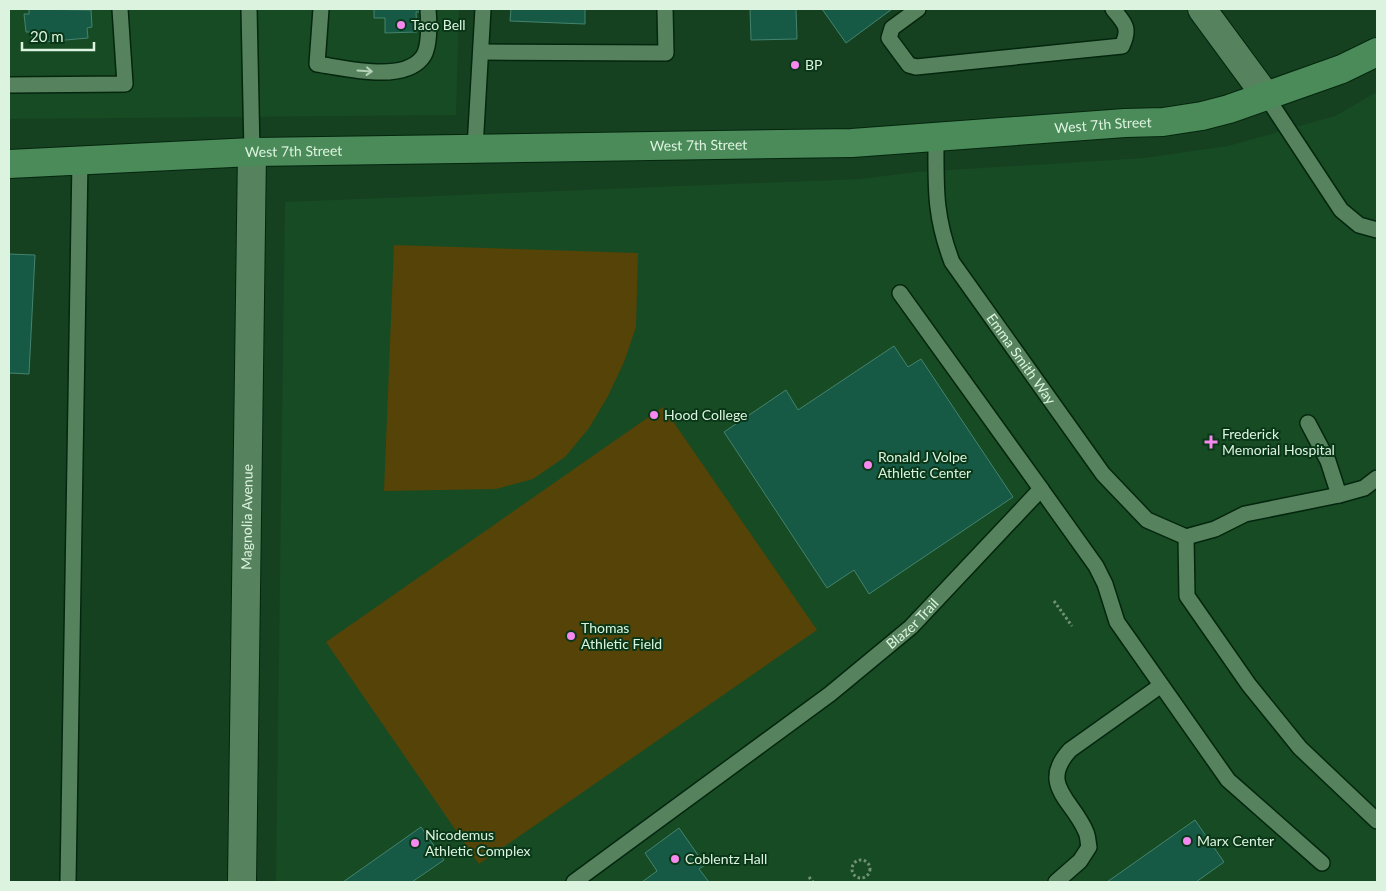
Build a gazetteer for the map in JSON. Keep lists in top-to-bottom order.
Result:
{
  "streets": {
    "main road": ["West 7th Street"],
    "street": ["Magnolia Avenue"],
    "lane": ["Emma Smith Way", "Blazer Trail"]
  },
  "crossings": [
    ["West 7th Street", "Emma Smith Way"],
    ["West 7th Street", "Magnolia Avenue"]
  ],
  "places": {
    "other": [
      "Taco Bell",
      "BP",
      "Hood College",
      "Ronald J Volpe Athletic Center",
      "Thomas Athletic Field",
      "Marx Center",
      "Nicodemus Athletic Complex",
      "Coblentz Hall"
    ],
    "health": ["Frederick Memorial Hospital"]
  },
  "scale_bar": "20 m"
}
